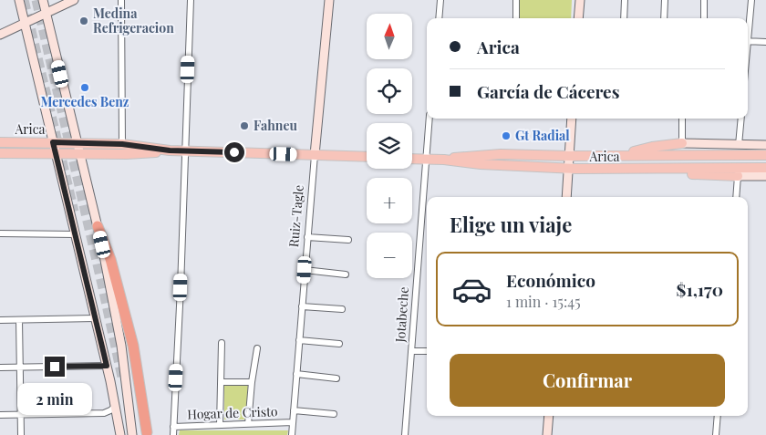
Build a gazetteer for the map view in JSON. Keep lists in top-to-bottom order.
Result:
{
  "streets": {
    "main road": ["Arica", "Ruiz-Tagle"],
    "street": ["Jotabeche", "Hogar de Cristo"]
  },
  "crossings": [
    ["Arica", "Ruiz-Tagle"],
    ["Arica", "Jotabeche"],
    ["Ruiz-Tagle", "Hogar de Cristo"]
  ],
  "places": [
    "Medina Refrigeracion",
    "Mercedes Benz",
    "Fahneu",
    "Gt Radial"
  ],
  "north": "top",
  "page": {
    "map_buttons": ["+", "−"],
    "banner": ["Arica", "García de Cáceres"],
    "heading": "Elige un viaje",
    "list": [
      {
        "name": "Económico",
        "note": "1 min · 15:45",
        "value": "$1,170"
      }
    ],
    "buttons": "Confirmar",
    "bubble": "2 min"
  }
}
